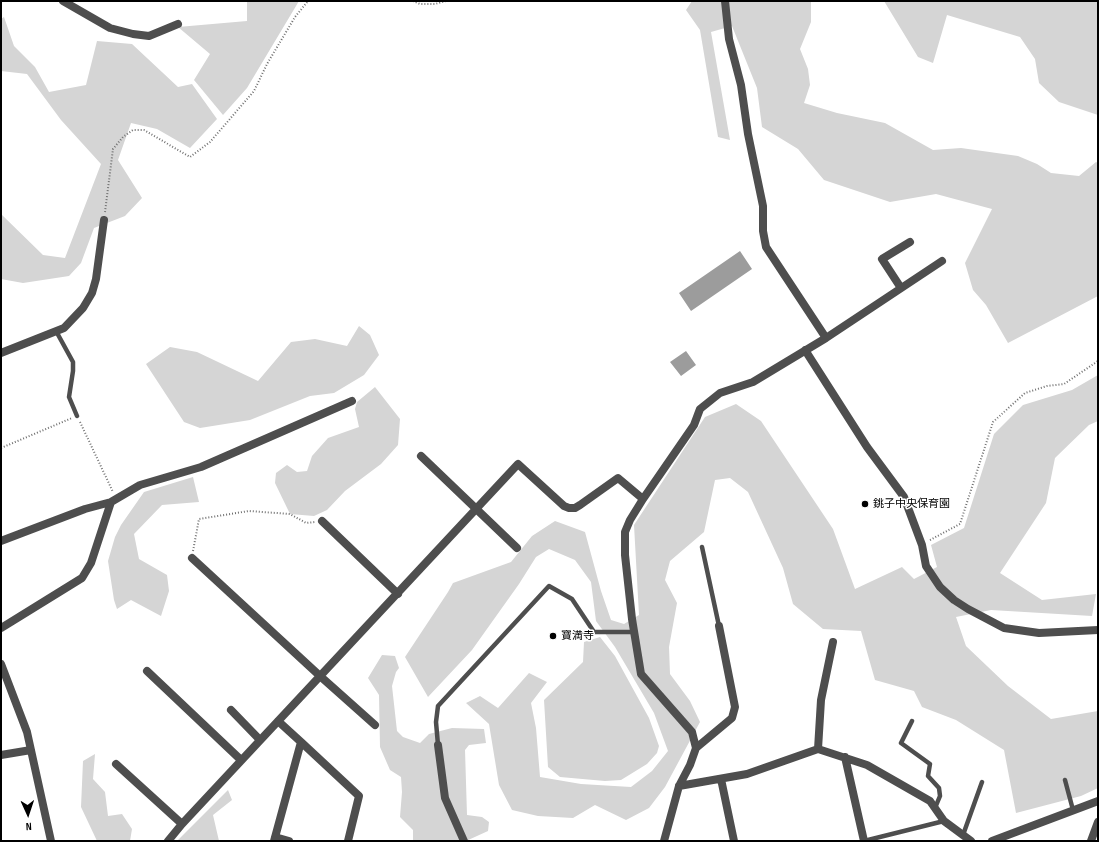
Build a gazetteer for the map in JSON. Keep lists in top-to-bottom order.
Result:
{
  "places": ["銚子中央保育園", "寶満寺"],
  "north": "bottom"
}
